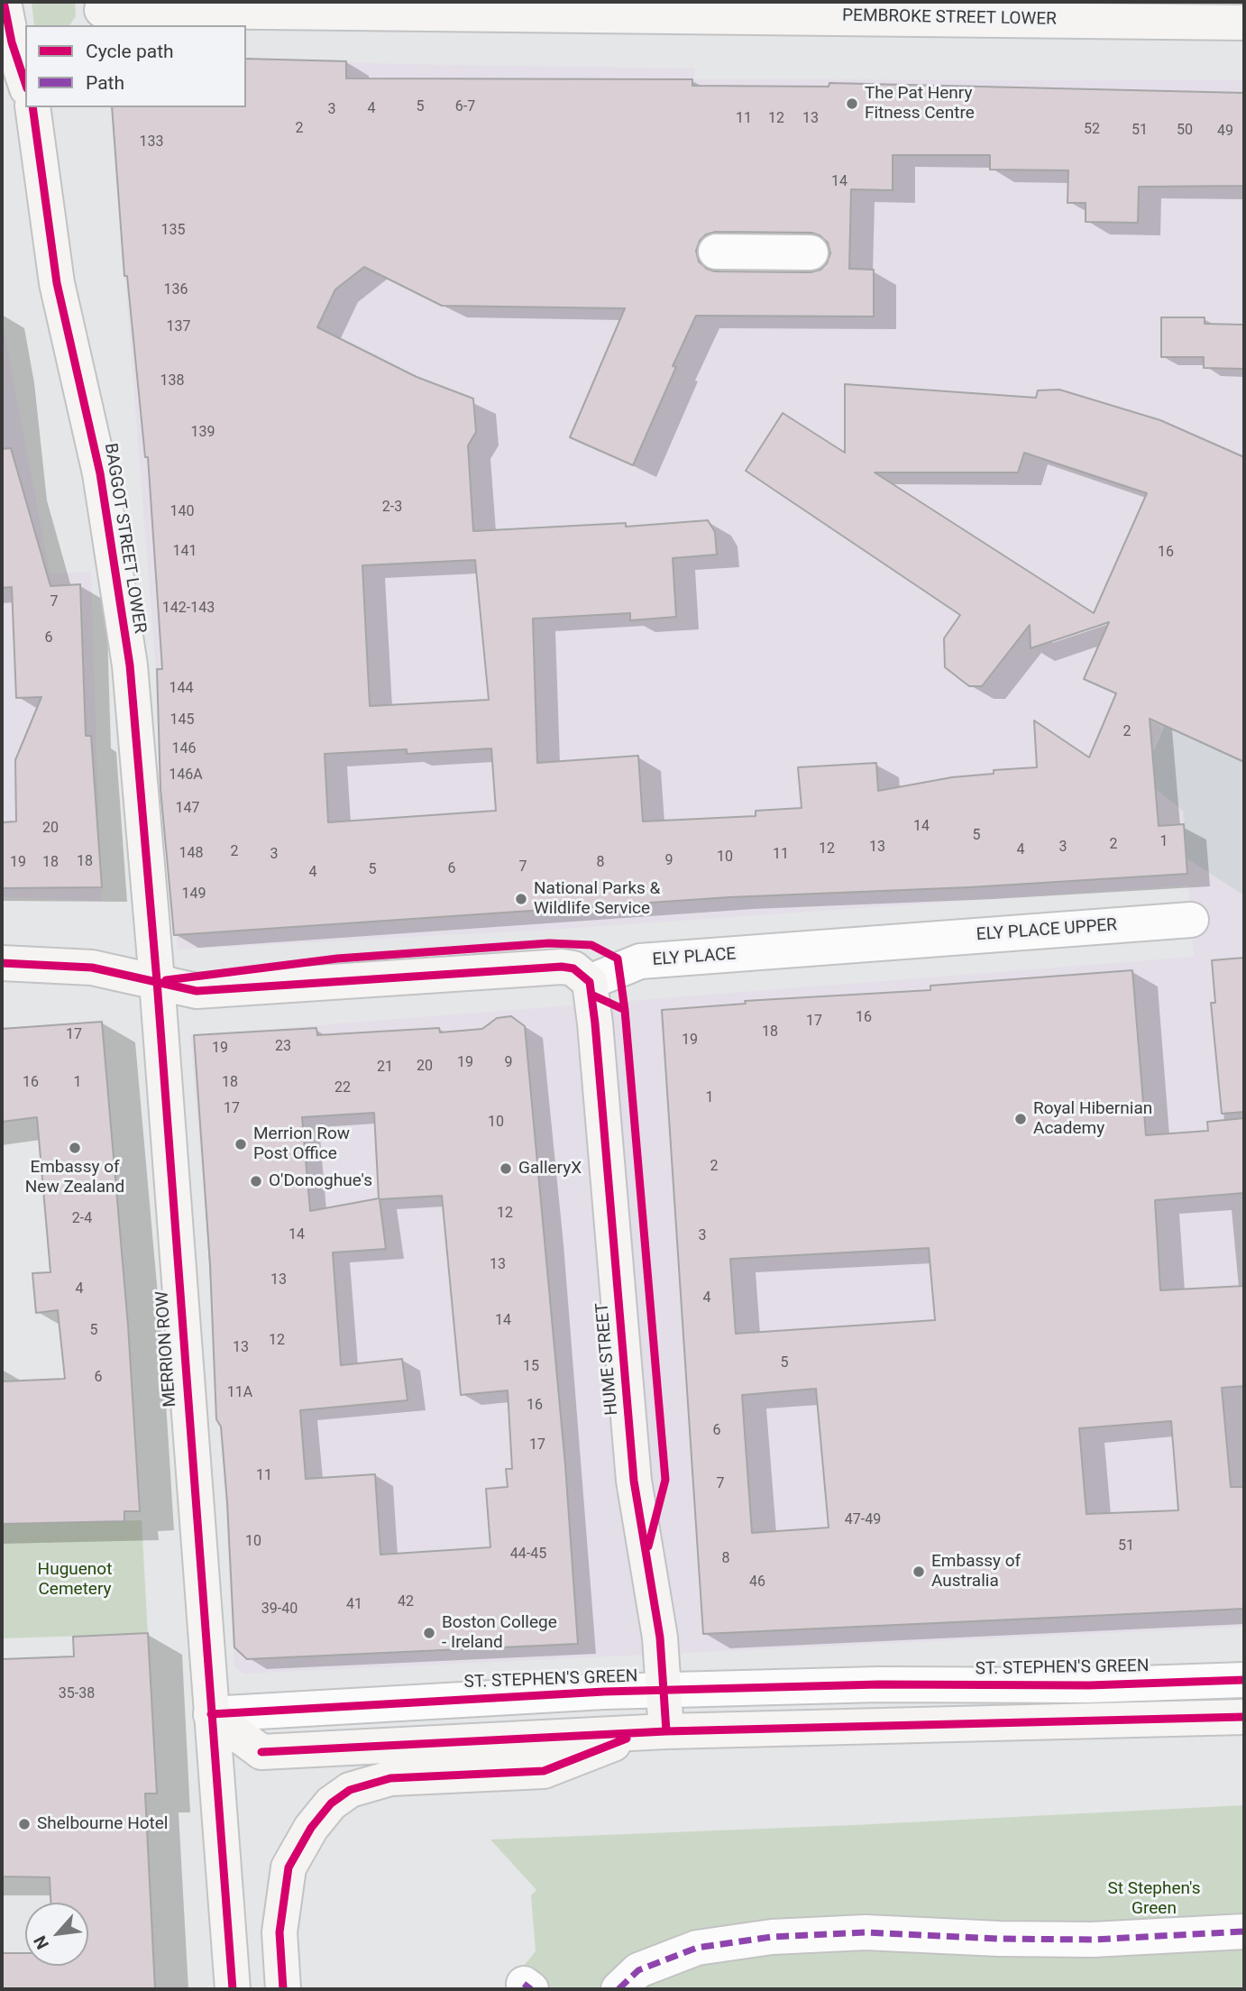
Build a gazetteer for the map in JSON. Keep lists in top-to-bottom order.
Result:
{
  "streets": {
    "main road": [
      "PEMBROKE STREET LOWER",
      "BAGGOT STREET LOWER",
      "MERRION ROW",
      "HUME STREET"
    ],
    "street": ["ELY PLACE UPPER", "ELY PLACE", "ST. STEPHEN'S GREEN"]
  },
  "crossings": [
    ["BAGGOT STREET LOWER", "MERRION ROW"],
    ["ELY PLACE UPPER", "ELY PLACE"],
    ["ELY PLACE", "HUME STREET"],
    ["MERRION ROW", "ST. STEPHEN'S GREEN"],
    ["HUME STREET", "ST. STEPHEN'S GREEN"]
  ],
  "parks": ["Huguenot Cemetery", "St Stephen's Green"],
  "places": [
    "The Pat Henry Fitness Centre",
    "National Parks & Wildlife Service",
    "Royal Hibernian Academy",
    "Merrion Row Post Office",
    "Embassy of New Zealand",
    "GalleryX",
    "O'Donoghue's",
    "Embassy of Australia",
    "Boston College - Ireland",
    "Shelbourne Hotel"
  ],
  "house_numbers": [
    "5",
    "6-7",
    "4",
    "3",
    "11",
    "12",
    "13",
    "2",
    "52",
    "51",
    "50",
    "49",
    "133",
    "14",
    "135",
    "136",
    "137",
    "138",
    "139",
    "2-3",
    "140",
    "141",
    "16",
    "7",
    "142-143",
    "6",
    "144",
    "145",
    "2",
    "146",
    "146A",
    "147",
    "14",
    "20",
    "5",
    "1",
    "2",
    "13",
    "3",
    "12",
    "4",
    "2",
    "148",
    "3",
    "11",
    "10",
    "9",
    "18",
    "19",
    "18",
    "8",
    "7",
    "6",
    "5",
    "4",
    "149",
    "16",
    "17",
    "18",
    "17",
    "19",
    "23",
    "19",
    "19",
    "9",
    "20",
    "21",
    "16",
    "1",
    "18",
    "22",
    "1",
    "17",
    "10",
    "2",
    "12",
    "2-4",
    "14",
    "3",
    "13",
    "13",
    "4",
    "4",
    "14",
    "5",
    "12",
    "13",
    "5",
    "15",
    "6",
    "11A",
    "16",
    "6",
    "17",
    "11",
    "7",
    "47-49",
    "10",
    "51",
    "44-45",
    "8",
    "46",
    "42",
    "41",
    "39-40",
    "35-38"
  ],
  "legend": ["Cycle path", "Path"],
  "north": "bottom left"
}
